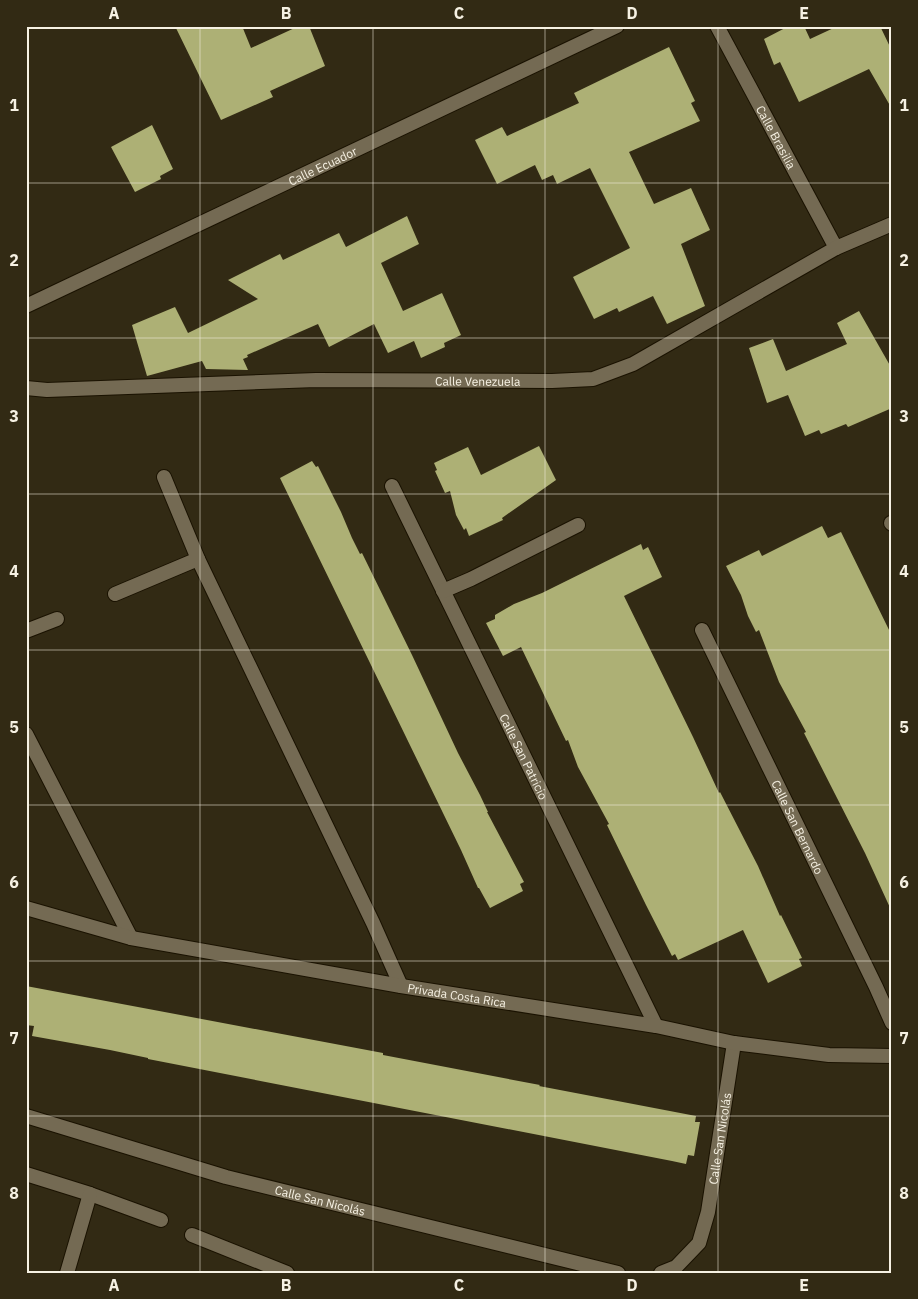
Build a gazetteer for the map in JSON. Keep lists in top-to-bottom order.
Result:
{
  "streets": {
    "street": [
      "Calle Brasilia",
      "Calle Ecuador",
      "Calle Venezuela",
      "Calle San Patricio",
      "Calle San Bernardo",
      "Privada Costa Rica",
      "Calle San Nicolás"
    ]
  },
  "crossings": [
    ["Calle Brasilia", "Calle Venezuela"],
    ["Calle San Patricio", "Privada Costa Rica"],
    ["Privada Costa Rica", "Calle San Nicolás"]
  ],
  "grid": {
    "columns": [
      "A",
      "B",
      "C",
      "D",
      "E"
    ],
    "rows": [
      "1",
      "2",
      "3",
      "4",
      "5",
      "6",
      "7",
      "8"
    ]
  }
}
